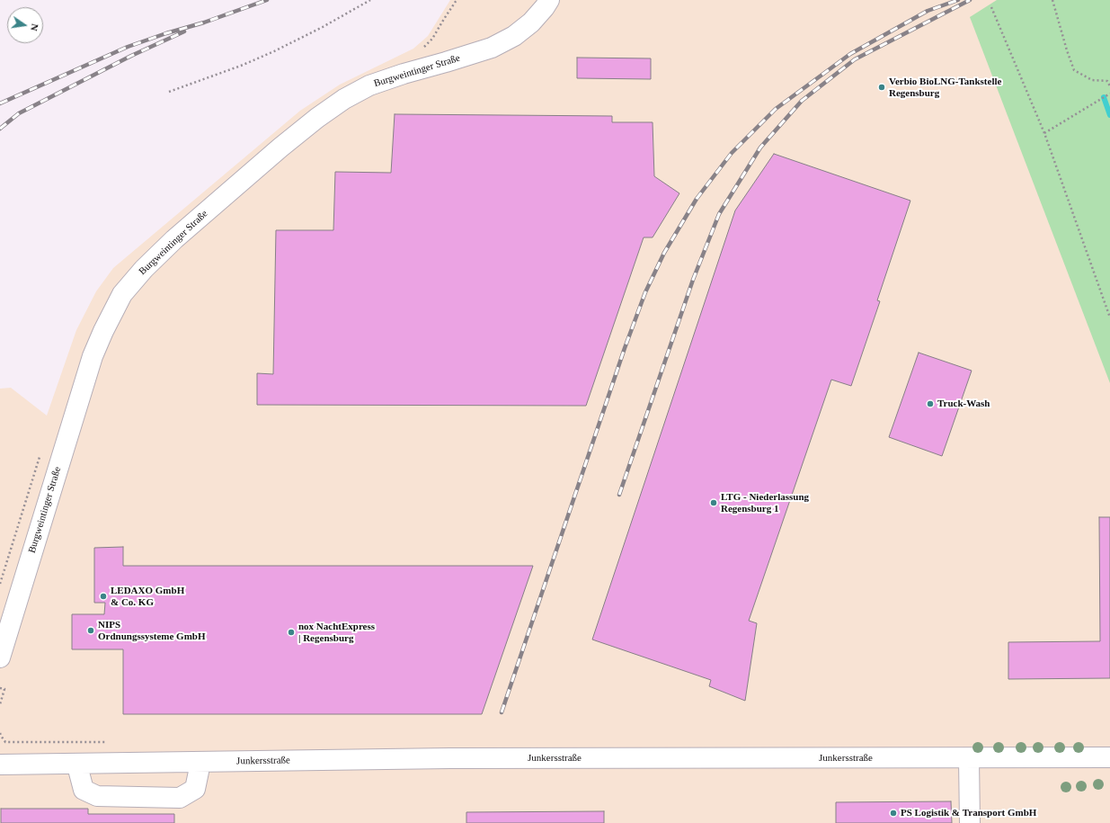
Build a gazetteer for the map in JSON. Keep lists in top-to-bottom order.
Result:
{
  "streets": {
    "street": ["Burgweintinger Straße", "Junkersstraße"]
  },
  "places": [
    "Verbio BioLNG-Tankstelle Regensburg",
    "Truck-Wash",
    "LTG - Niederlassung Regensburg 1",
    "LEDAXO GmbH & Co. KG",
    "NIPS Ordnungssysteme GmbH",
    "nox NachtExpress | Regensburg",
    "PS Logistik & Transport GmbH"
  ],
  "north": "right"
}
